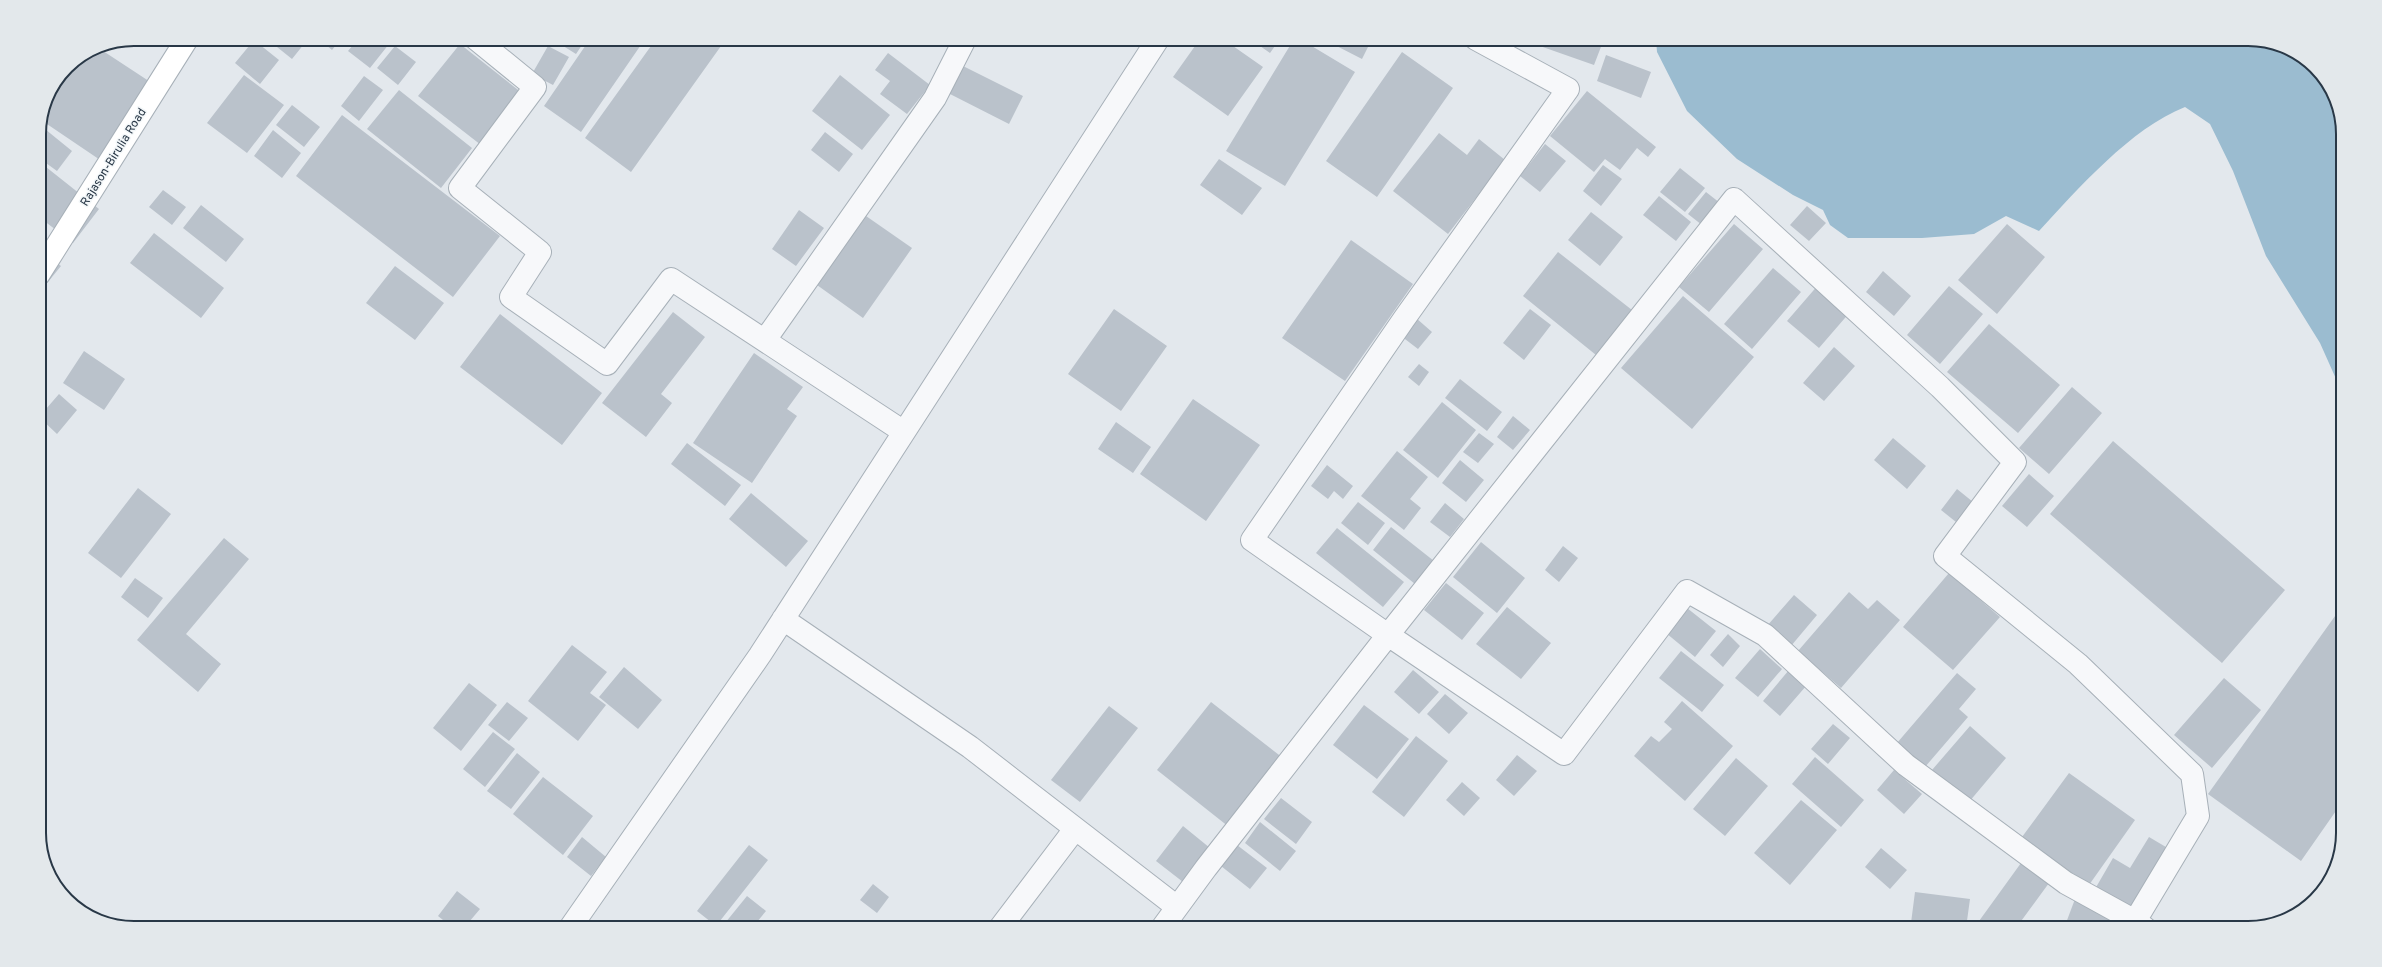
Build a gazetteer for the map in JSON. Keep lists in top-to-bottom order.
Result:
{
  "streets": {
    "street": ["Rajason-Birulia Road"]
  }
}
